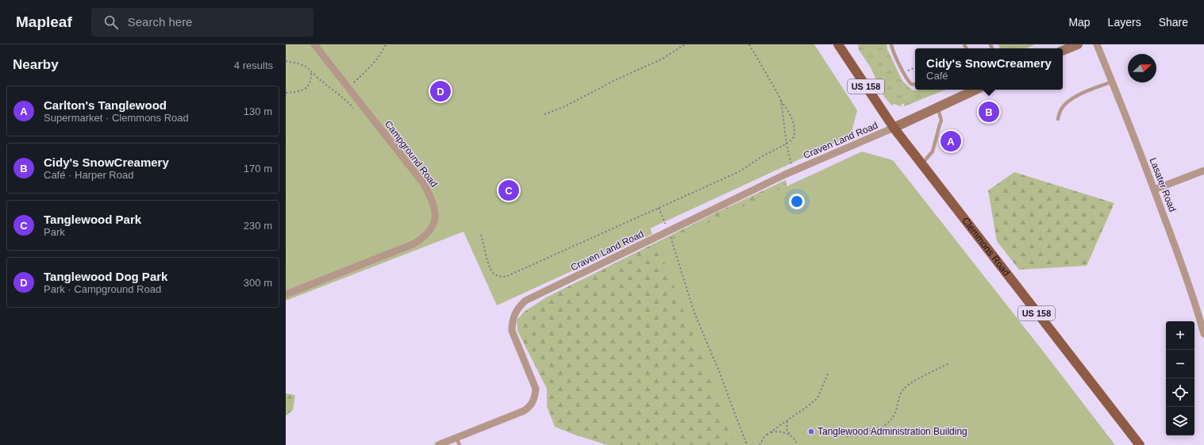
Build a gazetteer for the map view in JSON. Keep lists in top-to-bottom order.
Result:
{
  "streets": {
    "main road": ["US 158", "Clemmons Road"],
    "street": ["Craven Land Road", "Campground Road", "Lasater Road"]
  },
  "crossings": [
    ["Craven Land Road", "Clemmons Road"]
  ],
  "places": ["Tanglewood Administration Building"],
  "north": "right",
  "page": {
    "header": "Mapleaf",
    "search": "Search here",
    "nav": ["Map", "Layers", "Share"],
    "heading": ["Nearby", "4 results"],
    "popup": ["Cidy's SnowCreamery", "Café"],
    "pins": [
      "D",
      "B",
      "A",
      "C"
    ],
    "list": [
      {
        "mark": "A",
        "name": "Carlton's Tanglewood",
        "note": "Supermarket · Clemmons Road",
        "value": "130 m"
      },
      {
        "mark": "B",
        "name": "Cidy's SnowCreamery",
        "note": "Café · Harper Road",
        "value": "170 m"
      },
      {
        "mark": "C",
        "name": "Tanglewood Park",
        "note": "Park",
        "value": "230 m"
      },
      {
        "mark": "D",
        "name": "Tanglewood Dog Park",
        "note": "Park · Campground Road",
        "value": "300 m"
      }
    ],
    "map_buttons": ["+", "−"]
  }
}
